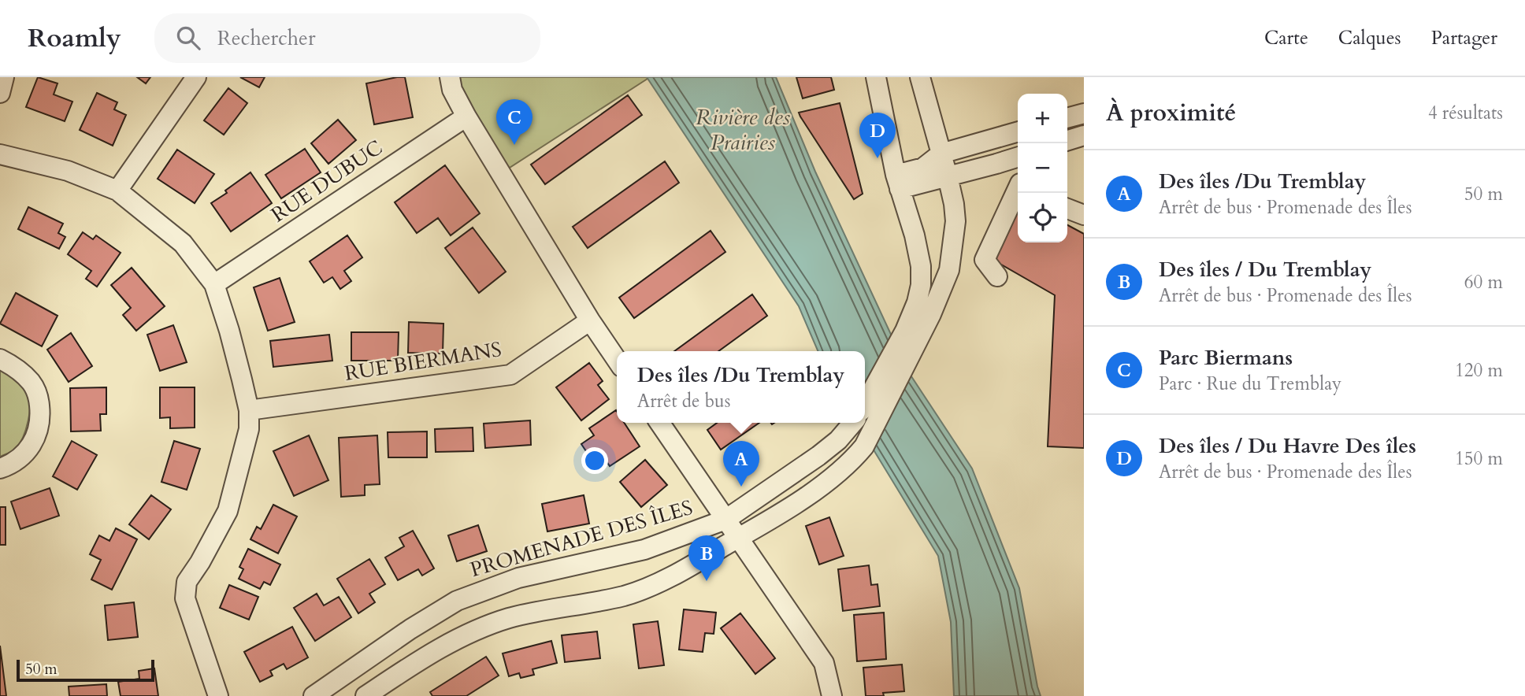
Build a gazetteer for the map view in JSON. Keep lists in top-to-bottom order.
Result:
{
  "streets": {
    "street": ["RUE DUBUC", "RUE BIERMANS", "PROMENADE DES ÎLES"]
  },
  "water": ["Rivière des Prairies"],
  "scale_bar": "50 m",
  "page": {
    "header": "Roamly",
    "search": "Rechercher",
    "nav": ["Carte", "Calques", "Partager"],
    "heading": ["À proximité", "4 résultats"],
    "map_buttons": ["+", "−"],
    "pins": [
      "C",
      "D",
      "A",
      "B"
    ],
    "list": [
      {
        "mark": "A",
        "name": "Des îles /Du Tremblay",
        "note": "Arrêt de bus · Promenade des Îles",
        "value": "50 m"
      },
      {
        "mark": "B",
        "name": "Des îles / Du Tremblay",
        "note": "Arrêt de bus · Promenade des Îles",
        "value": "60 m"
      },
      {
        "mark": "C",
        "name": "Parc Biermans",
        "note": "Parc · Rue du Tremblay",
        "value": "120 m"
      },
      {
        "mark": "D",
        "name": "Des îles / Du Havre Des îles",
        "note": "Arrêt de bus · Promenade des Îles",
        "value": "150 m"
      }
    ],
    "popup": ["Des îles /Du Tremblay", "Arrêt de bus"],
    "scale": "50 m"
  }
}
